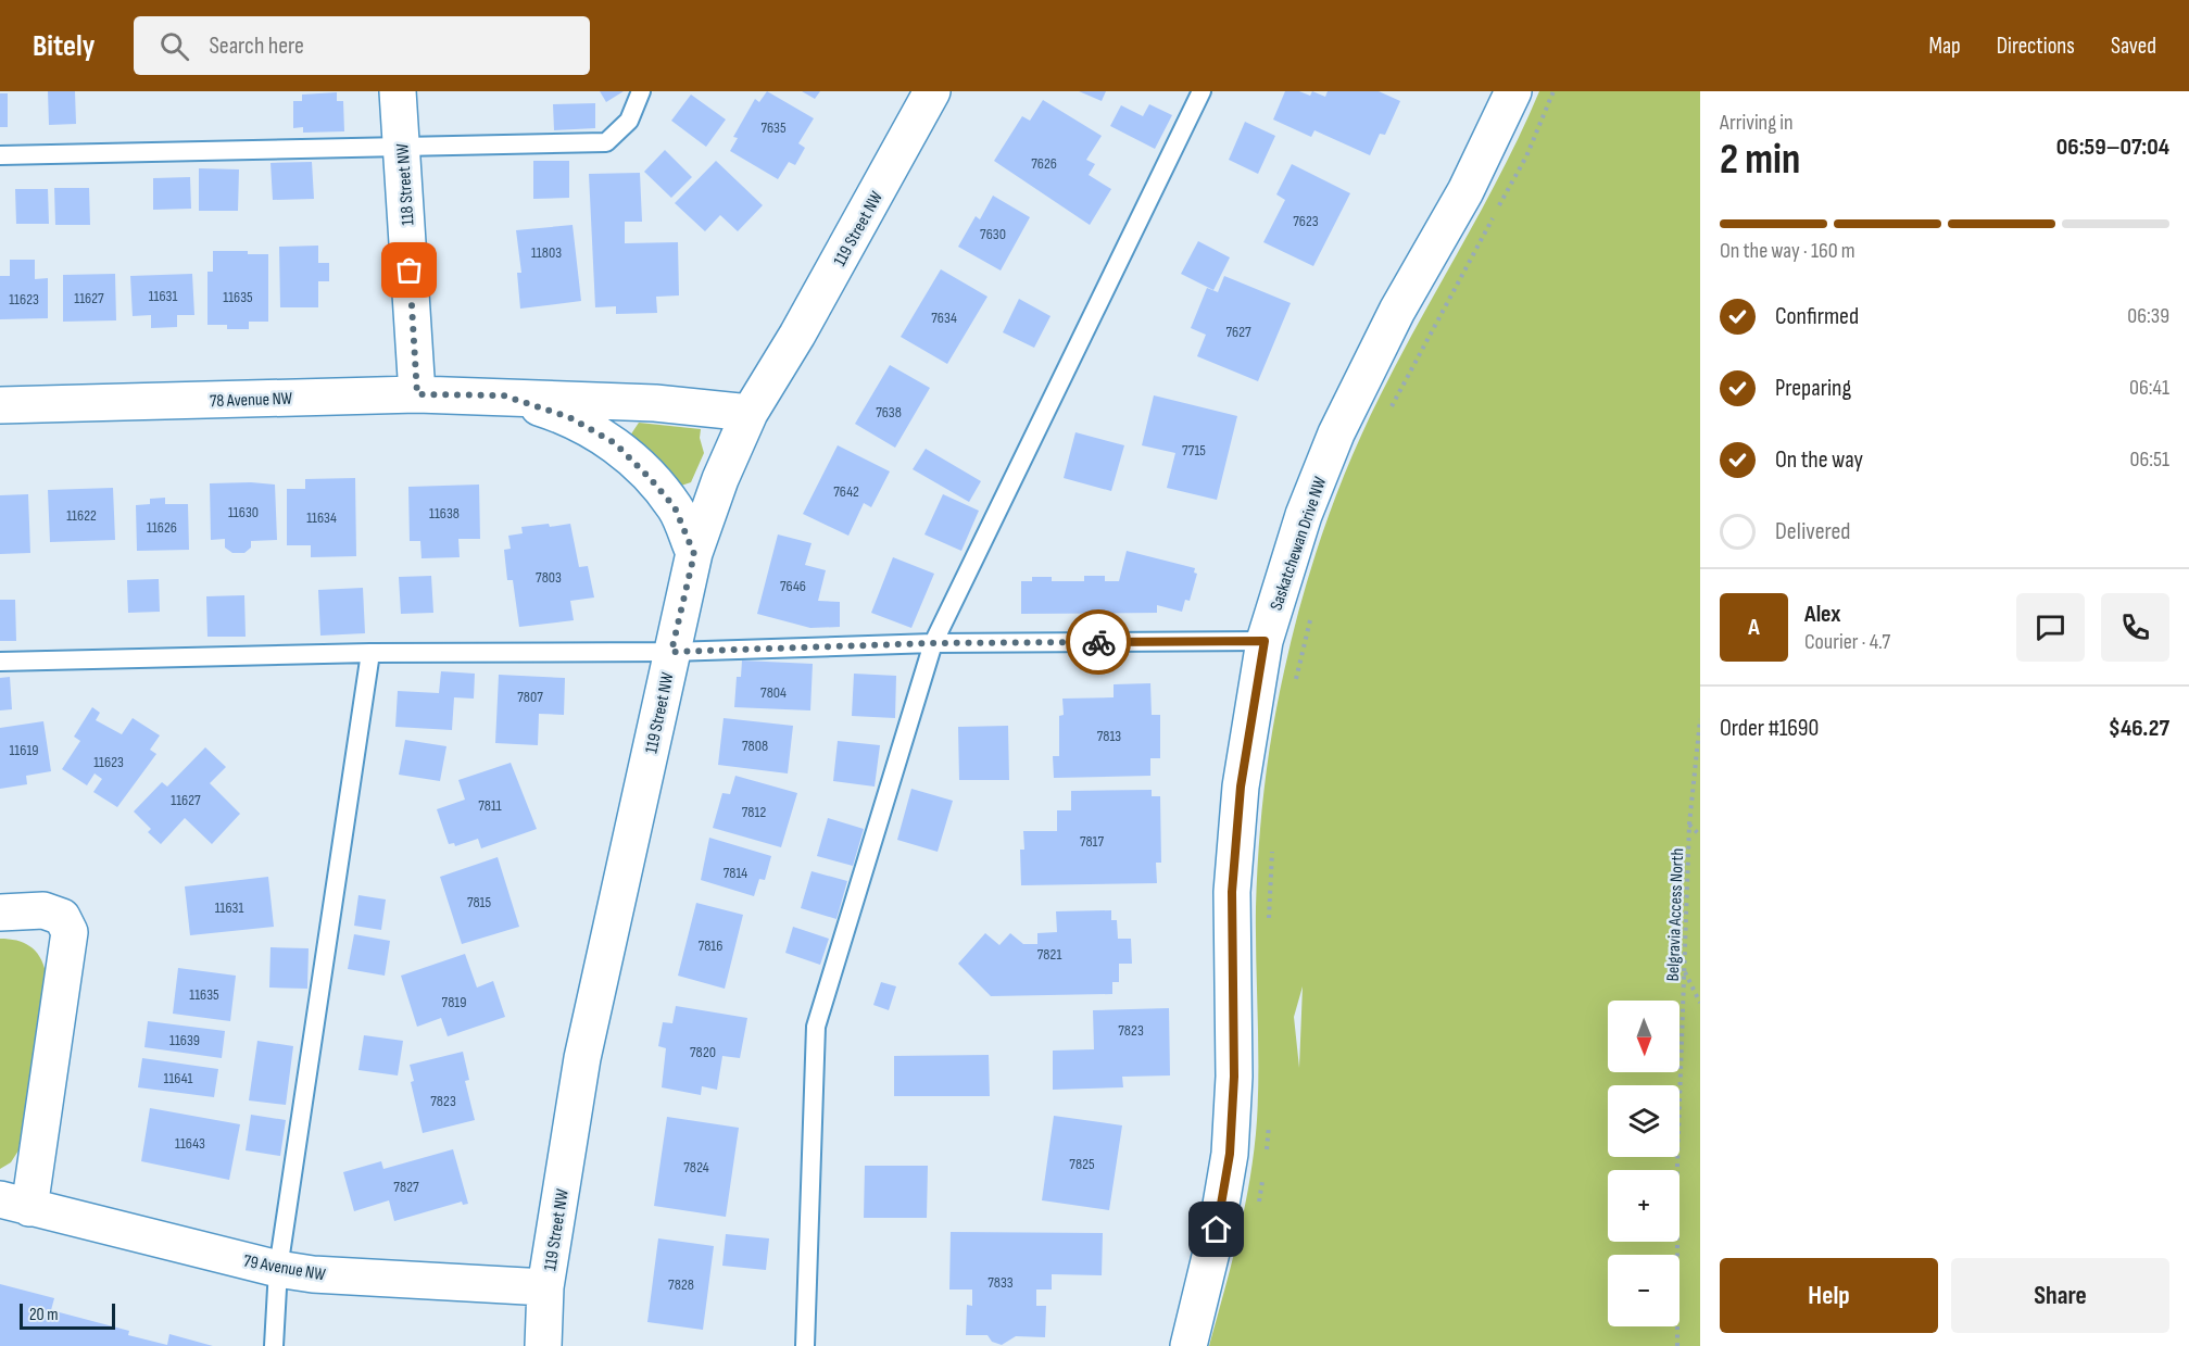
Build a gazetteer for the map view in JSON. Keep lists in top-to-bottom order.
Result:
{
  "streets": {
    "street": [
      "118 Street NW",
      "119 Street NW",
      "78 Avenue NW",
      "Saskatchewan Drive NW",
      "79 Avenue NW"
    ],
    "path": ["Belgravia Access North"]
  },
  "crossings": [
    ["118 Street NW", "78 Avenue NW"],
    ["119 Street NW", "78 Avenue NW"],
    ["119 Street NW", "79 Avenue NW"]
  ],
  "house_numbers": [
    "7635",
    "7626",
    "7623",
    "7630",
    "11803",
    "11631",
    "11635",
    "11627",
    "11623",
    "7634",
    "7627",
    "7638",
    "7715",
    "7642",
    "11630",
    "11638",
    "11622",
    "11634",
    "11626",
    "7803",
    "7646",
    "7804",
    "7807",
    "7813",
    "7808",
    "11619",
    "11623",
    "11627",
    "7811",
    "7812",
    "7817",
    "7814",
    "7815",
    "11631",
    "7816",
    "7821",
    "11635",
    "7819",
    "7823",
    "11639",
    "7820",
    "11641",
    "7823",
    "11643",
    "7825",
    "7824",
    "7827",
    "7833",
    "7828"
  ],
  "scale_bar": "20 m",
  "north": "bottom",
  "page": {
    "header": "Bitely",
    "search": "Search here",
    "nav": ["Map", "Directions", "Saved"],
    "heading": ["2 min", "Arriving in", "06:59–07:04"],
    "panel": [
      "Alex",
      "Courier · 4.7",
      "Order #1690",
      "$46.27"
    ],
    "bar": "On the way · 160 m",
    "list": [
      ["Confirmed", "06:39"],
      ["Preparing", "06:41"],
      ["On the way", "06:51"],
      "Delivered"
    ],
    "round": "A",
    "map_buttons": ["+", "−"],
    "buttons": ["Help", "Share"],
    "scale": "20 m"
  }
}
